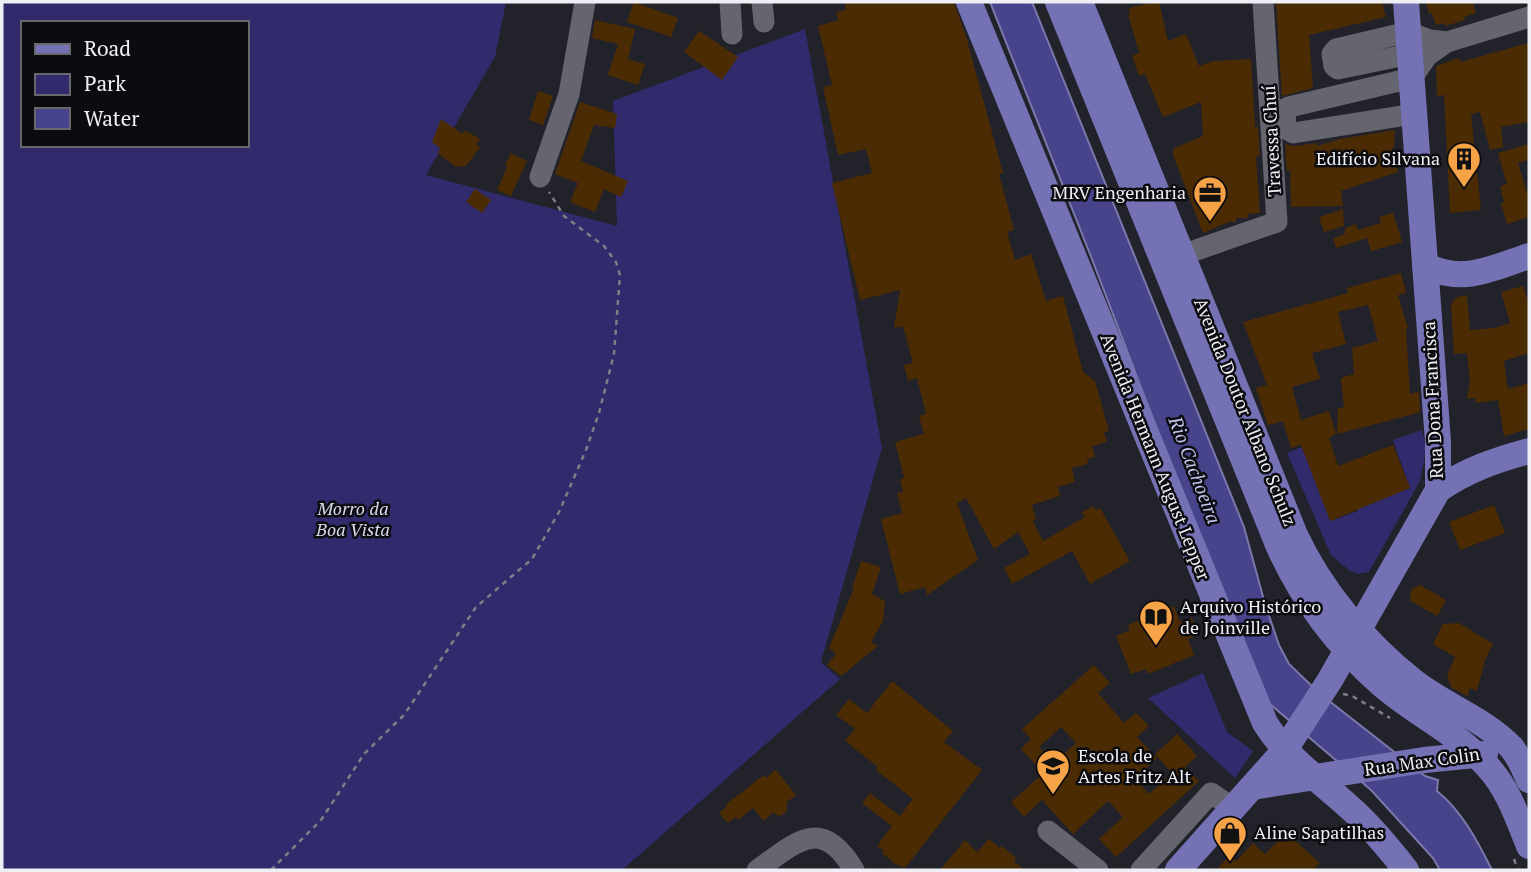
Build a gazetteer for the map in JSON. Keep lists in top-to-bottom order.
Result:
{
  "streets": {
    "main road": [
      "Rua Dona Francisca",
      "Avenida Doutor Albano Schulz",
      "Avenida Hermann August Lepper",
      "Rua Max Colin"
    ],
    "street": ["Travessa Chuí"]
  },
  "crossings": [
    ["Travessa Chuí", "Avenida Doutor Albano Schulz"],
    ["Rua Dona Francisca", "Avenida Doutor Albano Schulz"],
    ["Rua Dona Francisca", "Avenida Hermann August Lepper"],
    ["Avenida Doutor Albano Schulz", "Rua Max Colin"],
    ["Avenida Hermann August Lepper", "Rua Max Colin"]
  ],
  "water": ["Rio Cachoeira"],
  "parks": ["Morro da Boa Vista"],
  "places": {
    "building": ["Edifício Silvana"],
    "office": ["MRV Engenharia"],
    "library": ["Arquivo Histórico de Joinville"],
    "school or university": ["Escola de Artes Fritz Alt"],
    "shop": ["Aline Sapatilhas"]
  },
  "legend": ["Road", "Park", "Water"]
}
